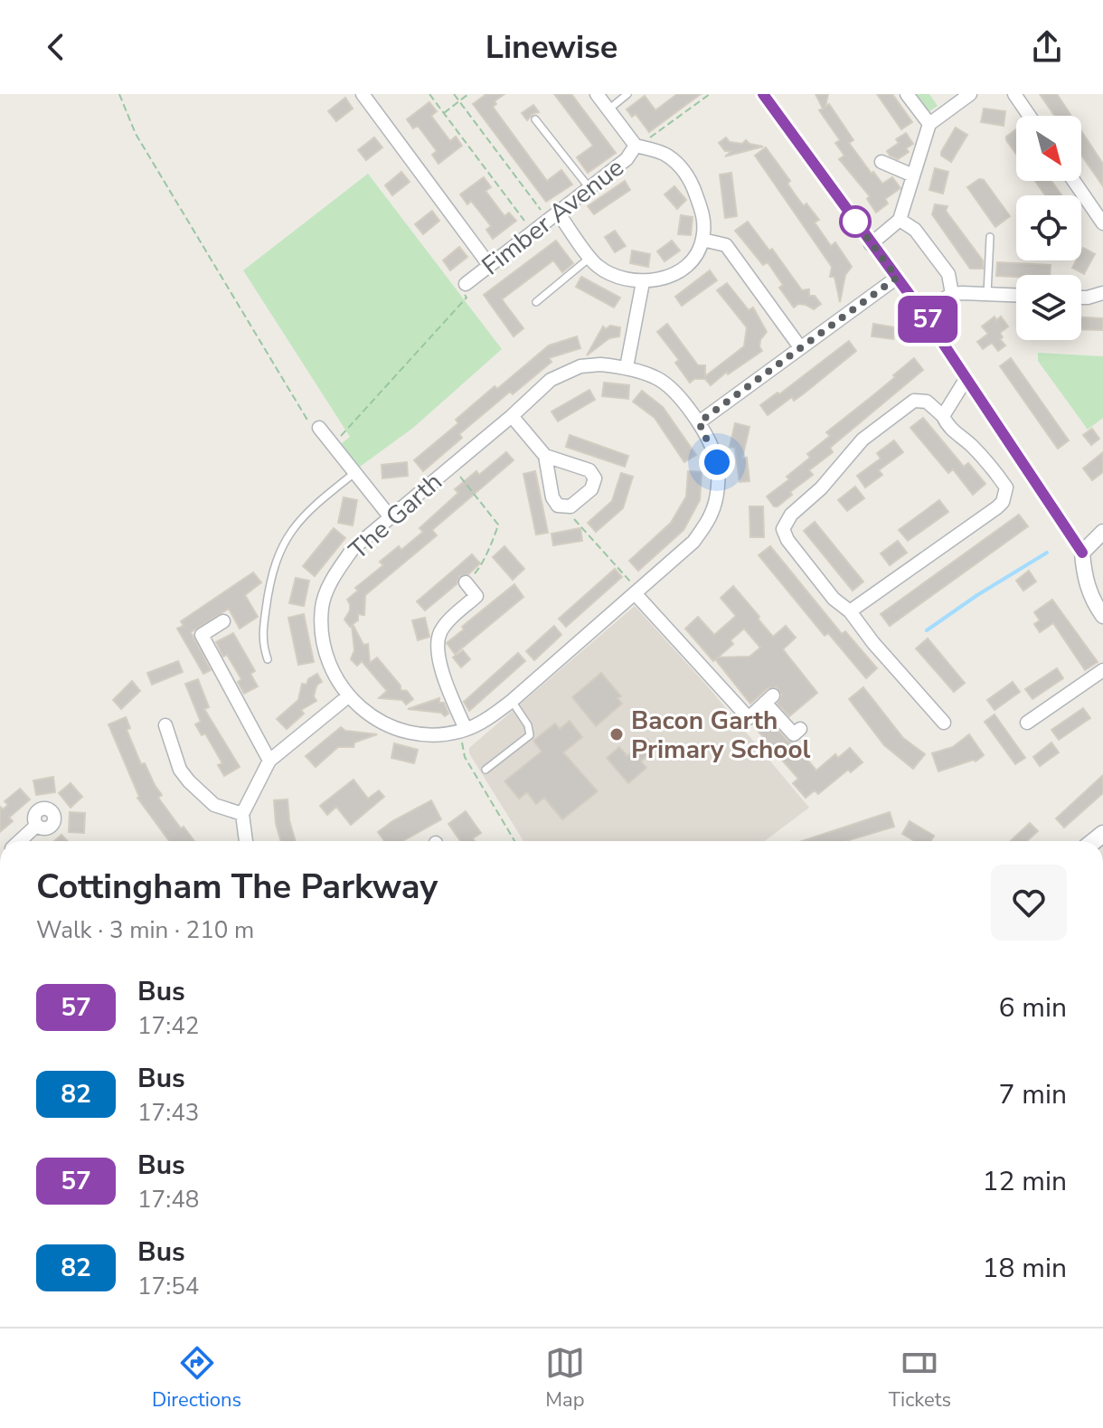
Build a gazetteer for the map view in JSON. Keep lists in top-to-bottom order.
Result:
{
  "streets": {
    "street": ["Fimber Avenue", "The Garth"]
  },
  "places": ["Bacon Garth Primary School"],
  "lines": ["bus line 57"],
  "north": "bottom right",
  "page": {
    "header": "Linewise",
    "on_map": "57",
    "heading": ["Cottingham The Parkway", "Walk · 3 min · 210 m"],
    "list": [
      {
        "mark": "57",
        "name": "Bus",
        "note": "17:42",
        "value": "6 min"
      },
      {
        "mark": "82",
        "name": "Bus",
        "note": "17:43",
        "value": "7 min"
      },
      {
        "mark": "57",
        "name": "Bus",
        "note": "17:48",
        "value": "12 min"
      },
      {
        "mark": "82",
        "name": "Bus",
        "note": "17:54",
        "value": "18 min"
      }
    ],
    "tabs": ["Directions", "Map", "Tickets"]
  }
}
